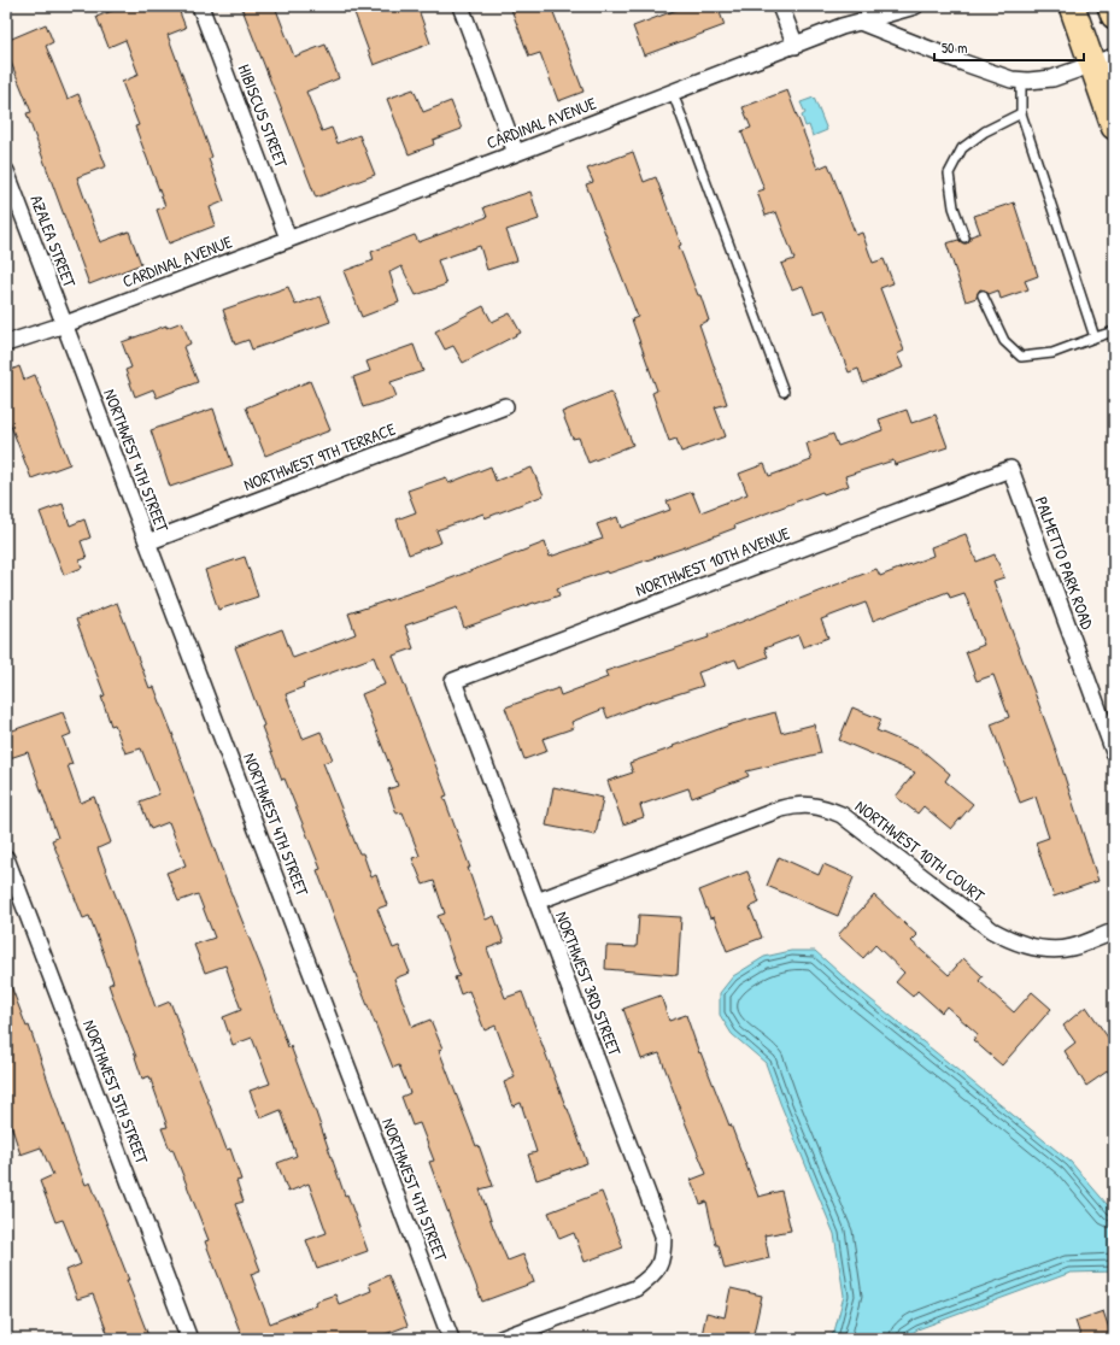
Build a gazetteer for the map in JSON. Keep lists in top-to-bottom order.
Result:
{
  "streets": {
    "street": [
      "HIBISCUS STREET",
      "CARDINAL AVENUE",
      "AZALEA STREET",
      "NORTHWEST 9TH TERRACE",
      "NORTHWEST 4TH STREET",
      "NORTHWEST 10TH AVENUE",
      "PALMETTO PARK ROAD",
      "NORTHWEST 10TH COURT",
      "NORTHWEST 3RD STREET",
      "NORTHWEST 5TH STREET"
    ]
  },
  "crossings": [
    ["HIBISCUS STREET", "CARDINAL AVENUE"],
    ["CARDINAL AVENUE", "AZALEA STREET"],
    ["CARDINAL AVENUE", "NORTHWEST 4TH STREET"],
    ["AZALEA STREET", "NORTHWEST 4TH STREET"],
    ["NORTHWEST 9TH TERRACE", "NORTHWEST 4TH STREET"],
    ["NORTHWEST 10TH AVENUE", "PALMETTO PARK ROAD"],
    ["NORTHWEST 10TH AVENUE", "NORTHWEST 3RD STREET"],
    ["NORTHWEST 10TH COURT", "NORTHWEST 3RD STREET"]
  ],
  "scale_bar": "50 m"
}
